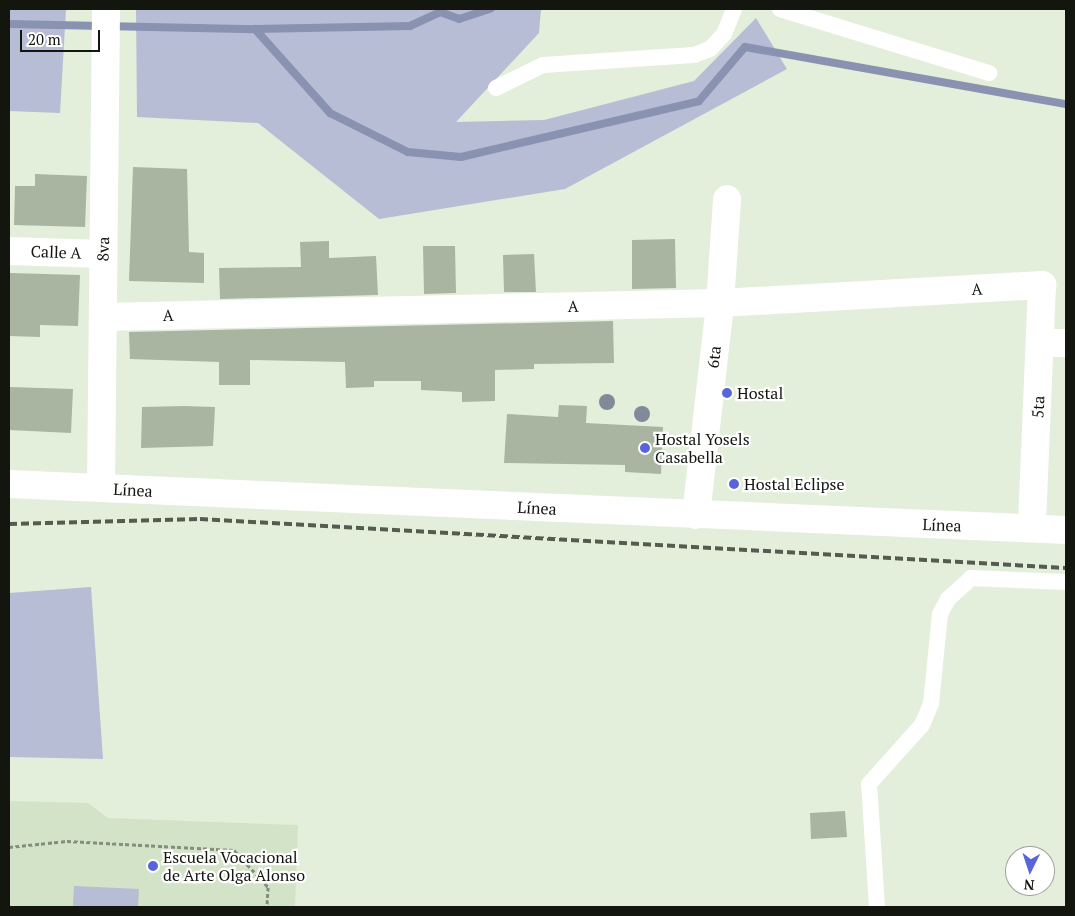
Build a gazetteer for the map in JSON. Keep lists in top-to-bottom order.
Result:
{
  "streets": {
    "street": [
      "8va",
      "Calle A",
      "A",
      "6ta",
      "5ta",
      "Línea"
    ]
  },
  "crossings": [
    ["8va", "Calle A"],
    ["8va", "A"],
    ["8va", "Línea"],
    ["A", "6ta"],
    ["A", "5ta"],
    ["6ta", "Línea"],
    ["5ta", "Línea"]
  ],
  "places": [
    "Hostal",
    "Hostal Yosels Casabella",
    "Hostal Eclipse",
    "Escuela Vocacional de Arte Olga Alonso"
  ],
  "scale_bar": "20 m",
  "north": "bottom"
}
